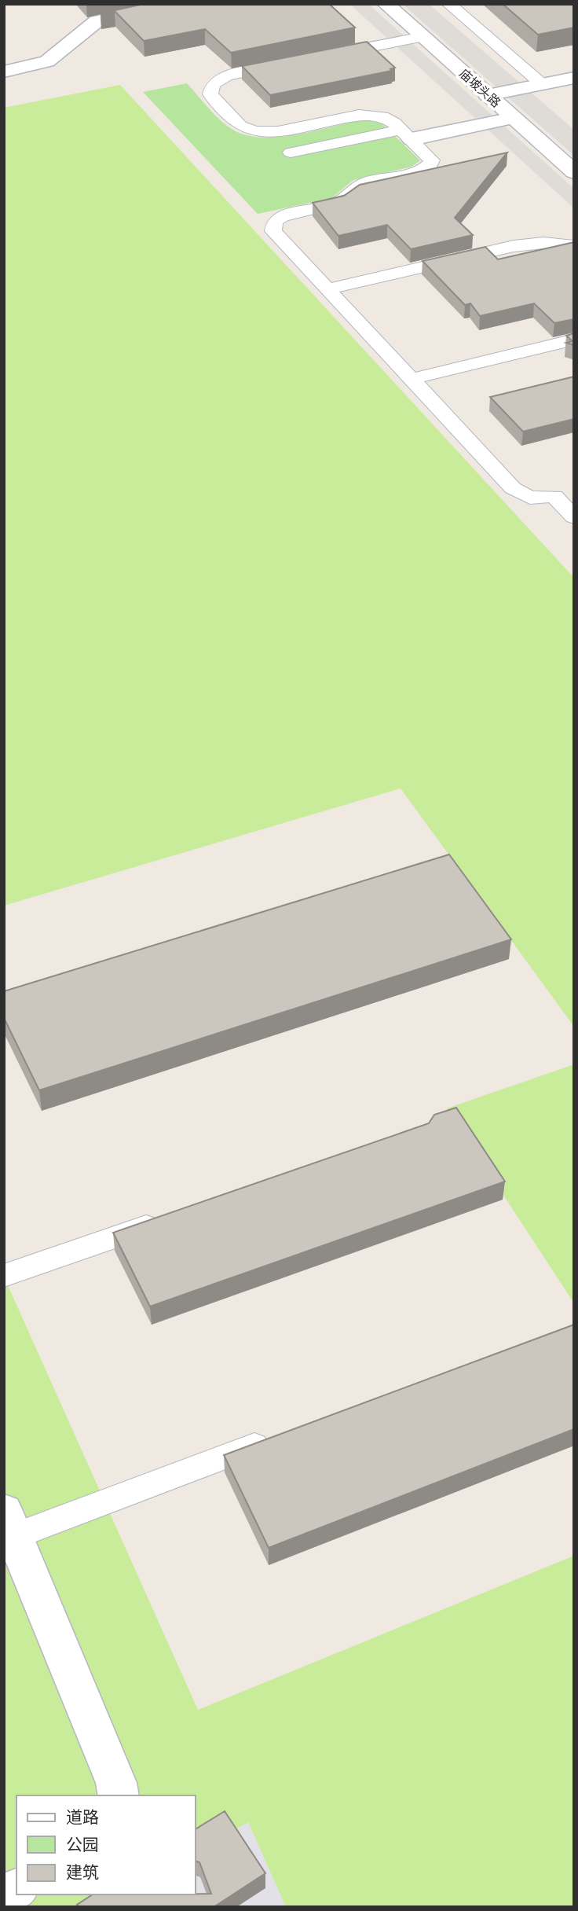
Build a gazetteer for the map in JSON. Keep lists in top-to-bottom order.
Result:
{
  "streets": {
    "street": ["庙坡头路"]
  },
  "legend": ["道路", "公园", "建筑"]
}
